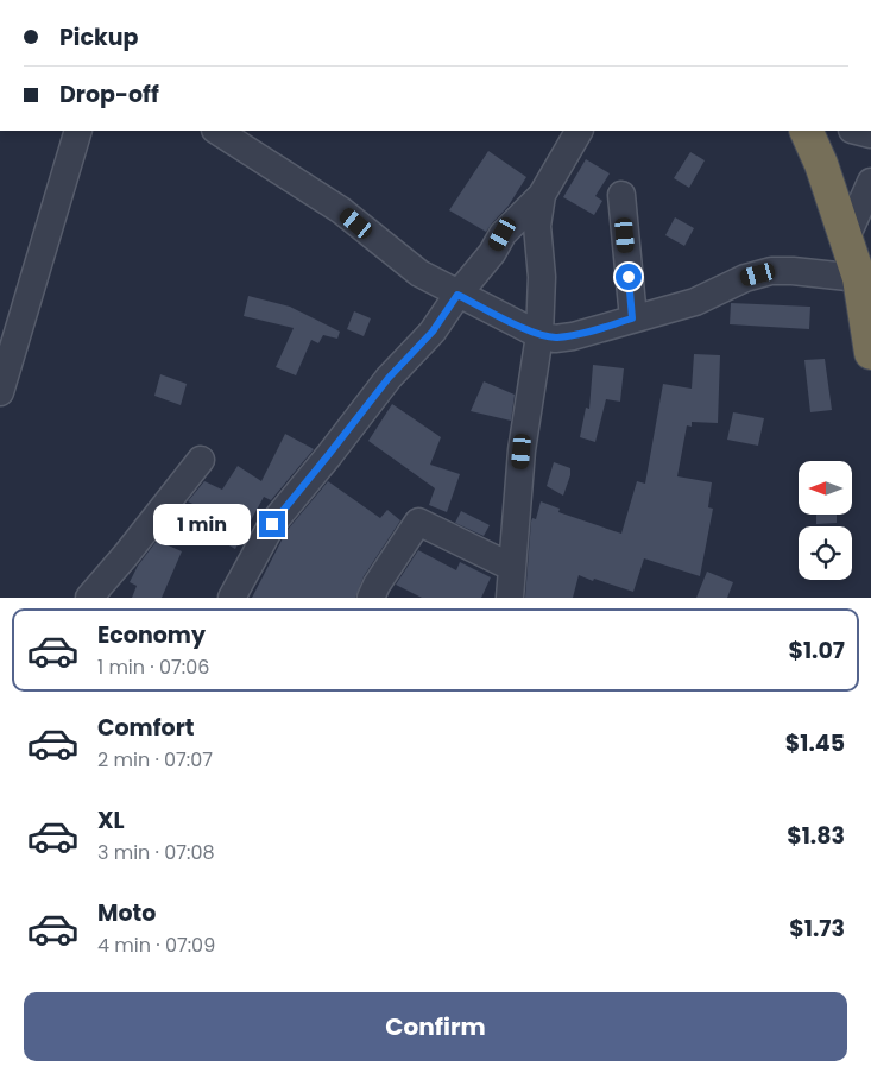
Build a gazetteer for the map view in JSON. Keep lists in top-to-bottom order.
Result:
{
  "north": "left",
  "page": {
    "banner": ["Pickup", "Drop-off"],
    "bubble": "1 min",
    "list": [
      {
        "name": "Economy",
        "note": "1 min · 07:06",
        "value": "$1.07"
      },
      {
        "name": "Comfort",
        "note": "2 min · 07:07",
        "value": "$1.45"
      },
      {
        "name": "XL",
        "note": "3 min · 07:08",
        "value": "$1.83"
      },
      {
        "name": "Moto",
        "note": "4 min · 07:09",
        "value": "$1.73"
      }
    ],
    "buttons": "Confirm"
  }
}
